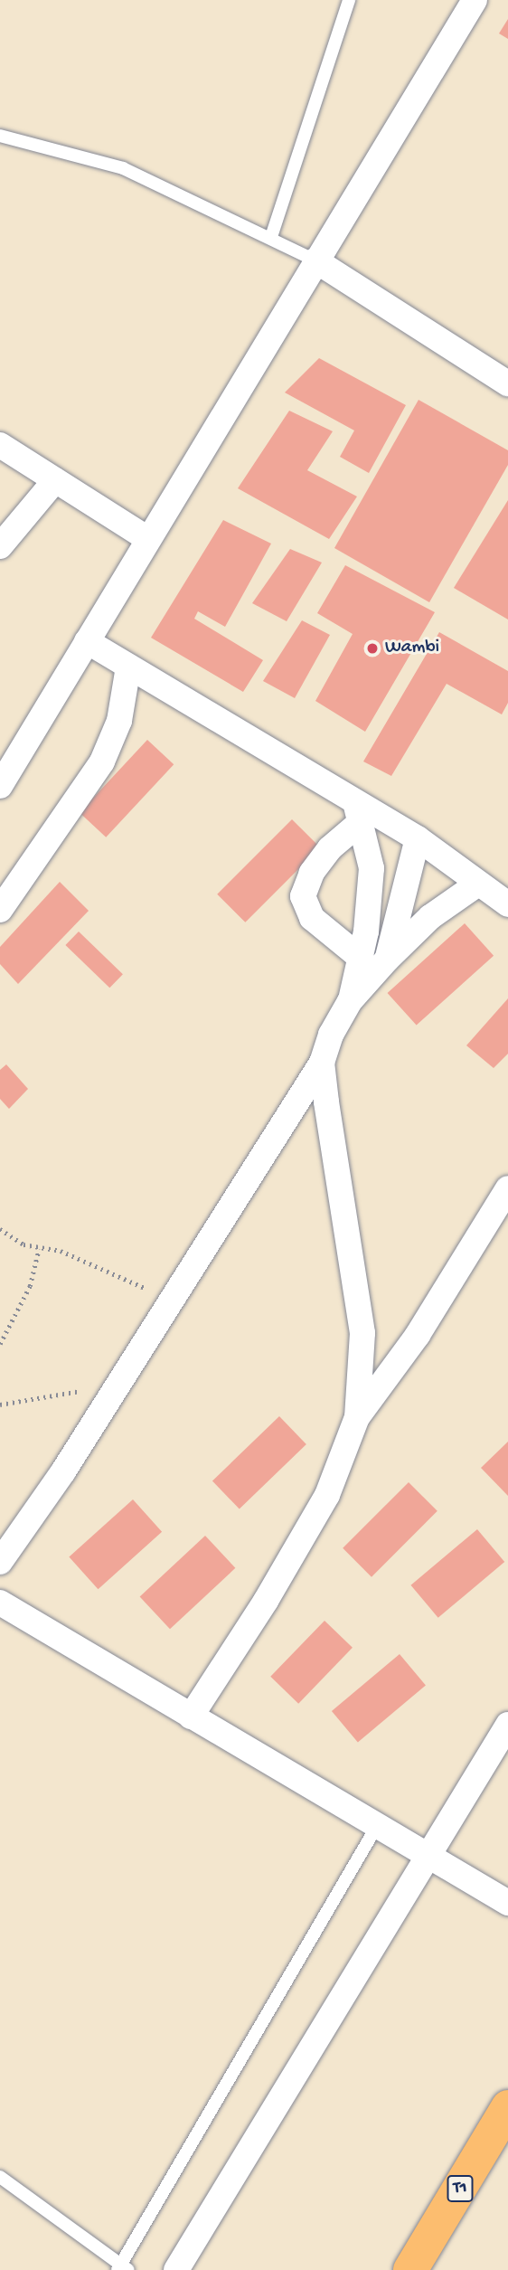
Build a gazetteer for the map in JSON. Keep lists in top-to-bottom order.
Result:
{
  "streets": {
    "highway": ["T1"]
  },
  "places": ["Wambi"]
}
